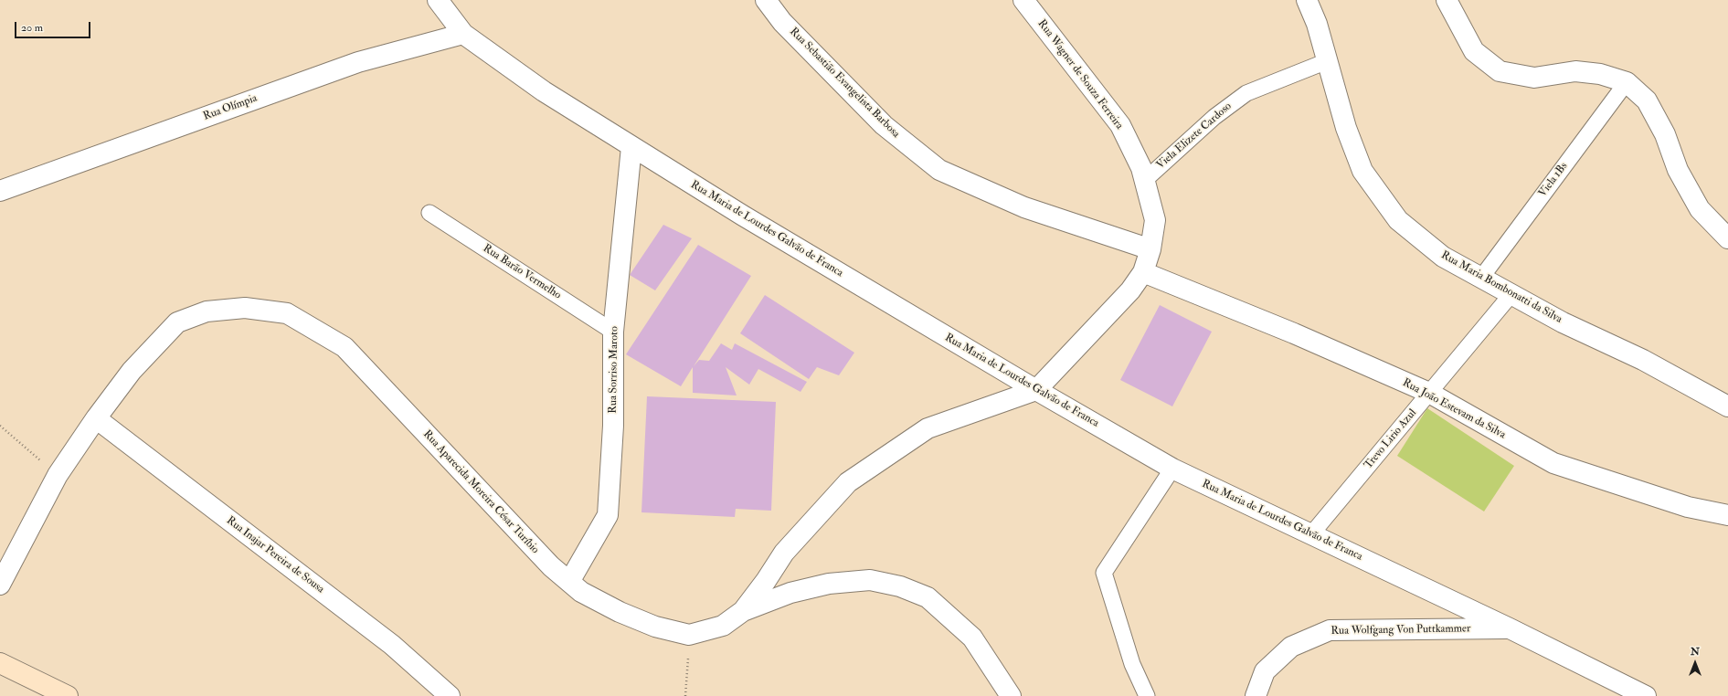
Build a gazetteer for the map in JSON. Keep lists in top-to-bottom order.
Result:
{
  "streets": {
    "street": [
      "Rua Wagner de Souza Ferreira",
      "Rua Sebastião Evangelista Barbosa",
      "Rua Olímpia",
      "Rua Maria de Lourdes Galvão de Franca",
      "Rua Maria Bombonatti da Silva",
      "Rua Sorriso Maroto",
      "Rua João Estevam da Silva",
      "Rua Aparecida Moreira César Turíbio",
      "Rua Inajar Pereira de Sousa",
      "Rua Wolfgang Von Puttkammer"
    ],
    "lane": [
      "Viela Elizete Cardoso",
      "Viela 1Bs",
      "Rua Barão Vermelho",
      "Trevo Lirio Azul"
    ]
  },
  "crossings": [
    ["Rua Wagner de Souza Ferreira", "Rua Sebastião Evangelista Barbosa"],
    ["Rua Wagner de Souza Ferreira", "Viela Elizete Cardoso"],
    ["Rua Wagner de Souza Ferreira", "Rua Maria de Lourdes Galvão de Franca"],
    ["Rua Wagner de Souza Ferreira", "Rua João Estevam da Silva"],
    ["Rua Wagner de Souza Ferreira", "Rua Aparecida Moreira César Turíbio"],
    ["Rua Olímpia", "Rua Maria de Lourdes Galvão de Franca"],
    ["Viela Elizete Cardoso", "Rua Maria Bombonatti da Silva"],
    ["Viela 1Bs", "Rua Maria Bombonatti da Silva"],
    ["Rua Maria de Lourdes Galvão de Franca", "Rua Sorriso Maroto"],
    ["Rua Maria de Lourdes Galvão de Franca", "Trevo Lirio Azul"],
    ["Rua Maria de Lourdes Galvão de Franca", "Rua Aparecida Moreira César Turíbio"],
    ["Rua Maria de Lourdes Galvão de Franca", "Rua Wolfgang Von Puttkammer"],
    ["Rua Barão Vermelho", "Rua Sorriso Maroto"],
    ["Rua Maria Bombonatti da Silva", "Trevo Lirio Azul"],
    ["Rua Sorriso Maroto", "Rua Aparecida Moreira César Turíbio"],
    ["Rua João Estevam da Silva", "Trevo Lirio Azul"],
    ["Rua Aparecida Moreira César Turíbio", "Rua Inajar Pereira de Sousa"]
  ],
  "scale_bar": "20 m",
  "north": "top"
}
